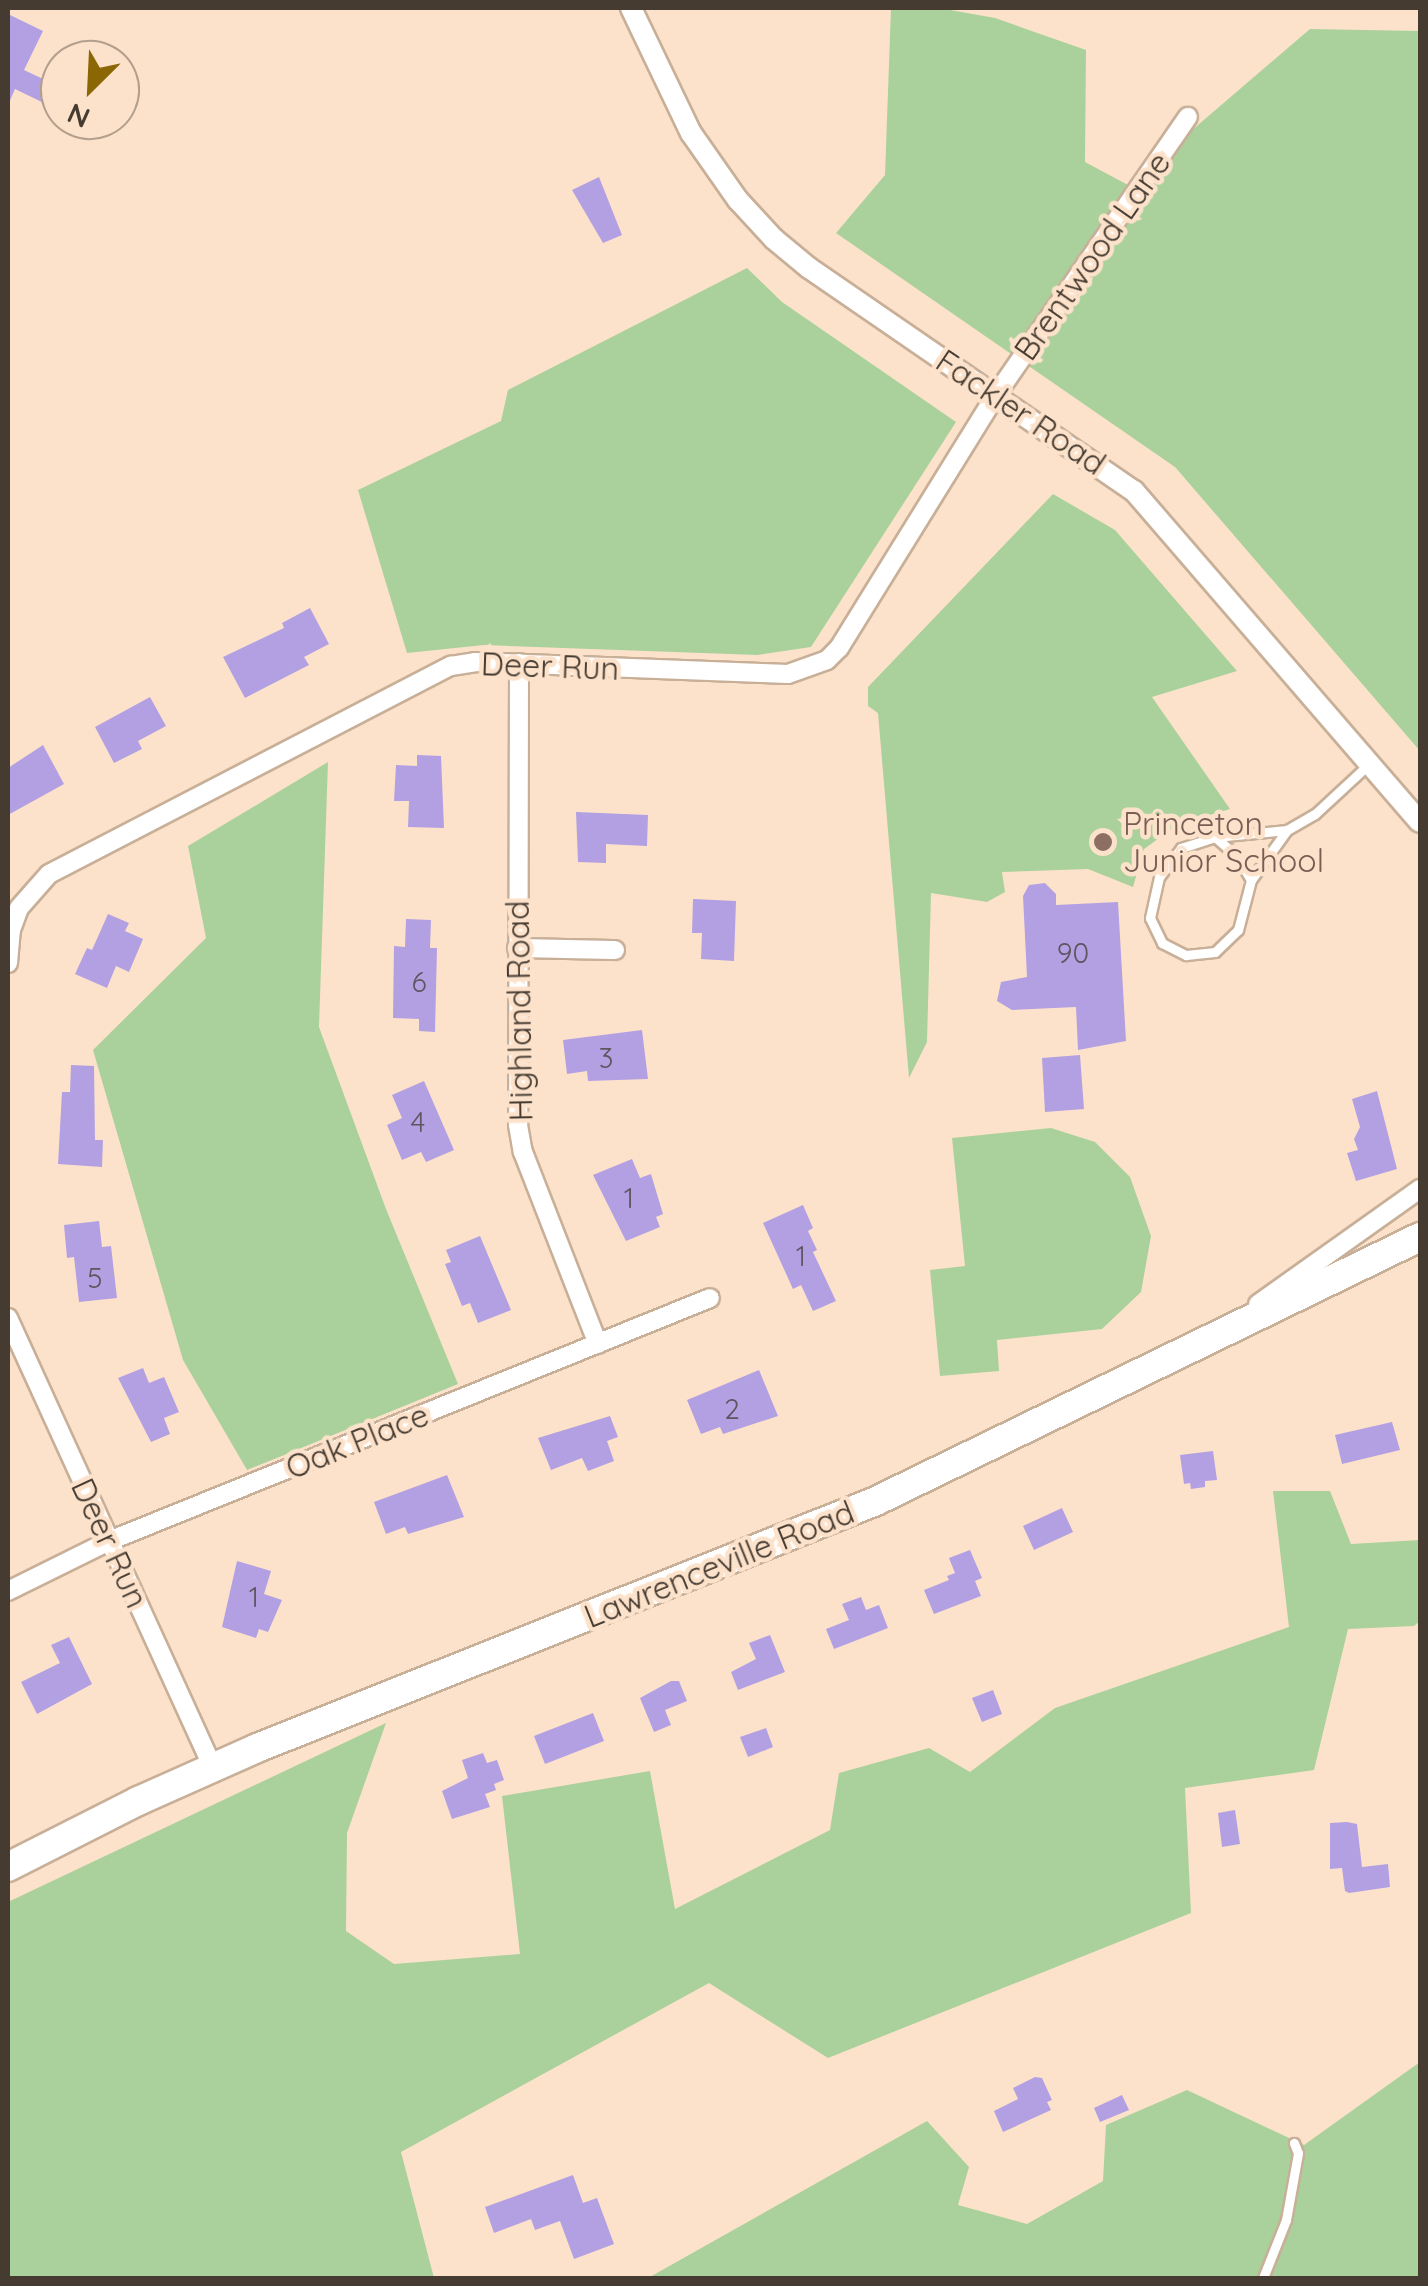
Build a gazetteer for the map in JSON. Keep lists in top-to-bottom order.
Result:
{
  "streets": {
    "highway": ["Lawrenceville Road"],
    "street": [
      "Brentwood Lane",
      "Fackler Road",
      "Deer Run",
      "Highland Road",
      "Oak Place"
    ]
  },
  "crossings": [
    ["Brentwood Lane", "Fackler Road"],
    ["Brentwood Lane", "Deer Run"],
    ["Fackler Road", "Deer Run"],
    ["Deer Run", "Highland Road"],
    ["Deer Run", "Oak Place"],
    ["Deer Run", "Lawrenceville Road"],
    ["Highland Road", "Oak Place"]
  ],
  "places": ["Princeton Junior School"],
  "house_numbers": [
    "90",
    "6",
    "3",
    "4",
    "1",
    "1",
    "5",
    "2",
    "1"
  ],
  "north": "bottom left"
}
